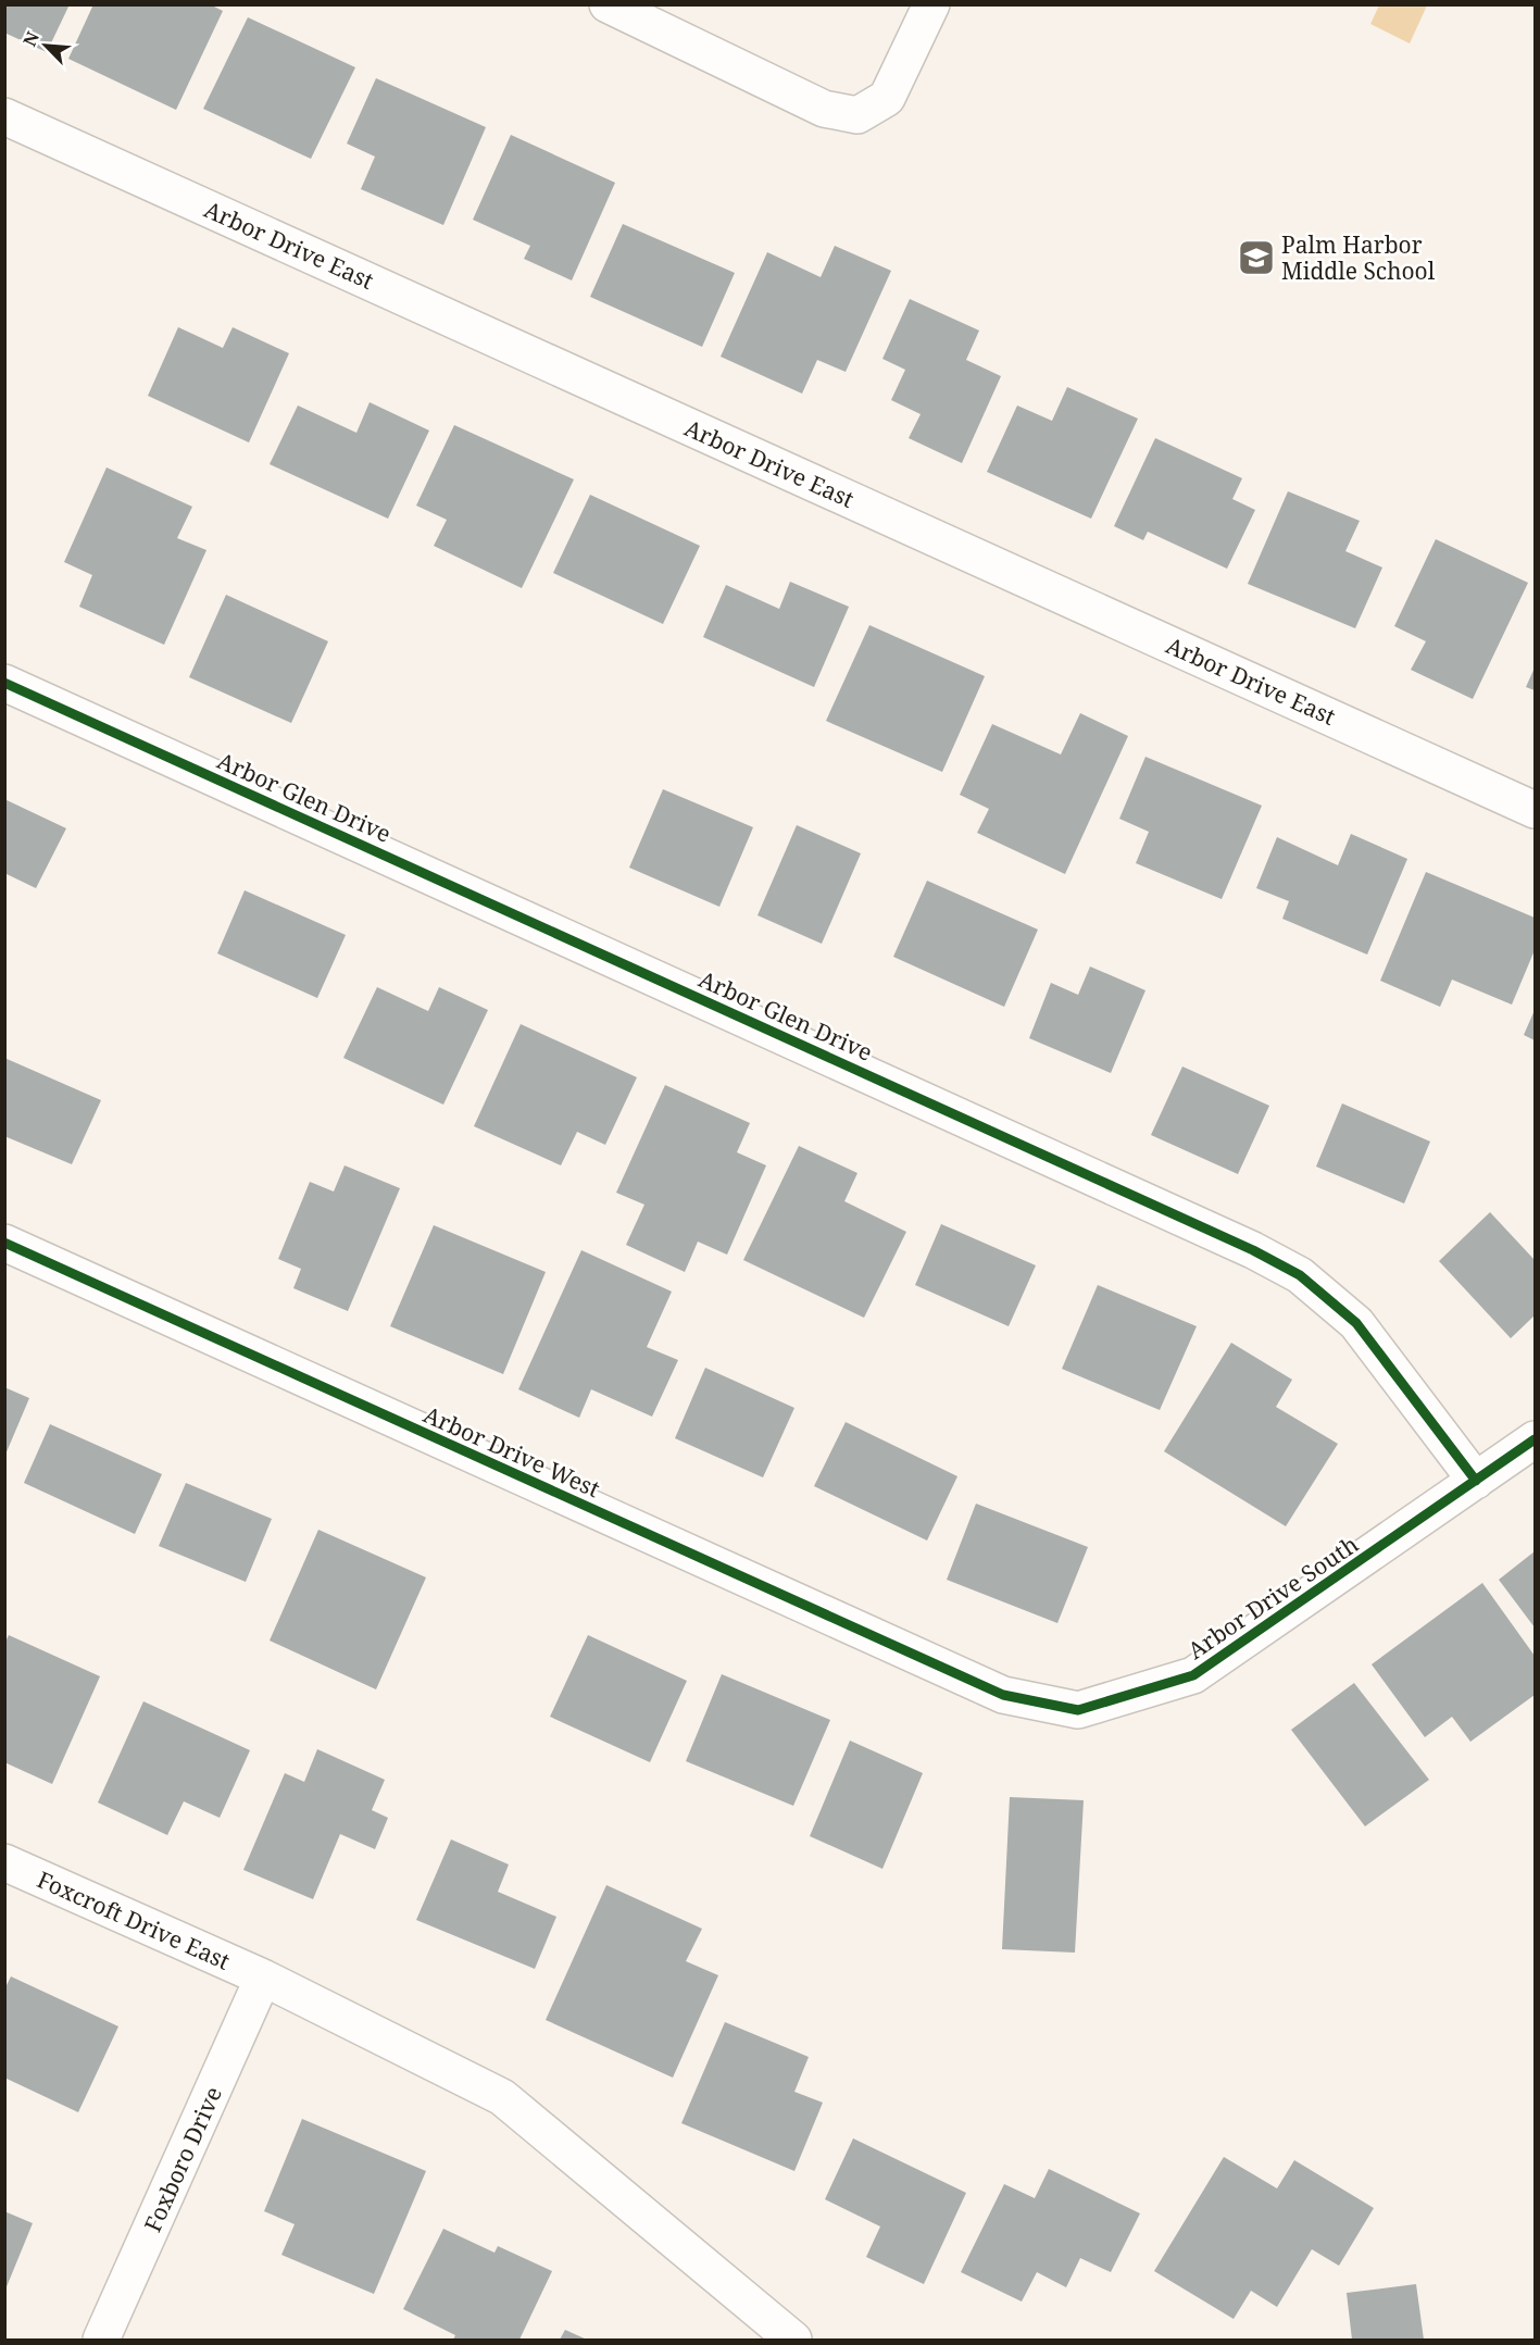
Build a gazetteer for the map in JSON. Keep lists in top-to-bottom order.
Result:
{
  "streets": {
    "street": [
      "Arbor Drive East",
      "Arbor Glen Drive",
      "Arbor Drive West",
      "Arbor Drive South",
      "Foxcroft Drive East",
      "Foxboro Drive"
    ]
  },
  "crossings": [
    ["Arbor Glen Drive", "Arbor Drive South"],
    ["Arbor Drive West", "Arbor Drive South"],
    ["Foxcroft Drive East", "Foxboro Drive"]
  ],
  "places": {
    "school or university": ["Palm Harbor Middle School"]
  },
  "north": "top left"
}
